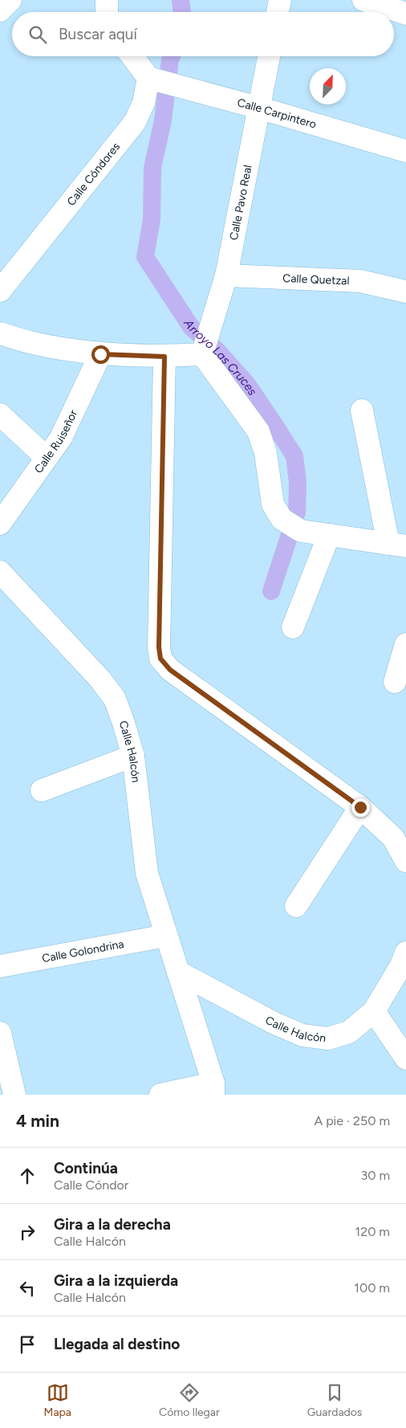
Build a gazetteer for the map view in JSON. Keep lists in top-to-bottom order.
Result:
{
  "streets": {
    "street": [
      "Calle Carpintero",
      "Calle Cóndores",
      "Calle Pavo Real",
      "Calle Quetzal",
      "Calle Ruiseñor",
      "Calle Halcón",
      "Calle Golondrina"
    ]
  },
  "crossings": [
    ["Calle Carpintero", "Calle Cóndores"],
    ["Calle Carpintero", "Calle Pavo Real"],
    ["Calle Pavo Real", "Calle Quetzal"],
    ["Calle Halcón", "Calle Golondrina"]
  ],
  "water": ["Arroyo Las Cruces"],
  "north": "top right",
  "page": {
    "search": "Buscar aquí",
    "heading": ["4 min", "A pie · 250 m"],
    "list": [
      ["Continúa", "Calle Cóndor", "30 m"],
      ["Gira a la derecha", "Calle Halcón", "120 m"],
      ["Gira a la izquierda", "Calle Halcón", "100 m"],
      "Llegada al destino"
    ],
    "nav": ["Mapa", "Cómo llegar", "Guardados"]
  }
}
